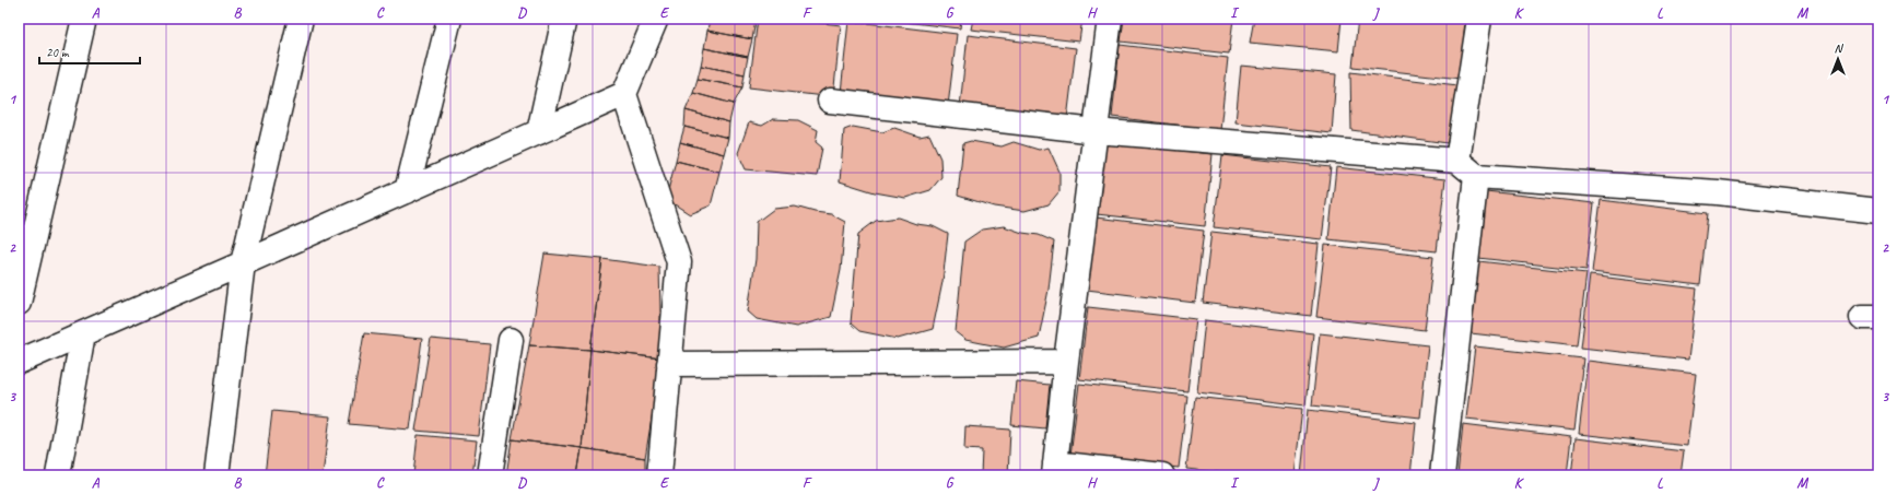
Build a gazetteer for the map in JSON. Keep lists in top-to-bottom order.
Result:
{
  "scale_bar": "20 m",
  "north": "top",
  "grid": {
    "columns": [
      "A",
      "B",
      "C",
      "D",
      "E",
      "F",
      "G",
      "H",
      "I",
      "J",
      "K",
      "L",
      "M"
    ],
    "rows": ["1", "2", "3"]
  }
}
